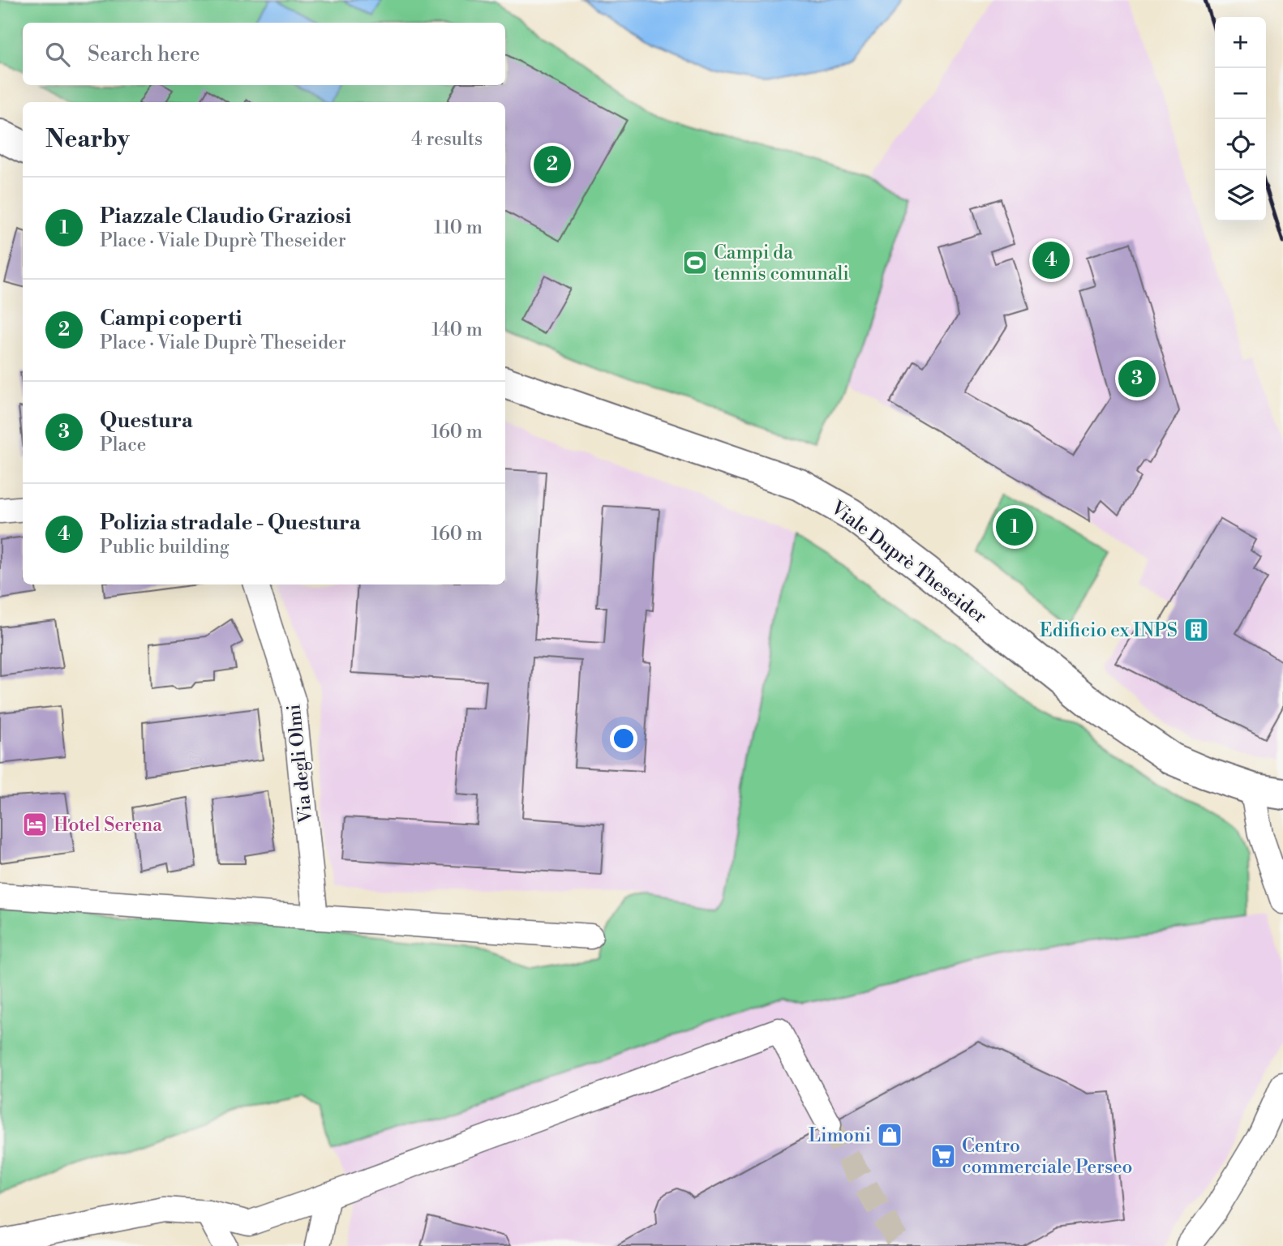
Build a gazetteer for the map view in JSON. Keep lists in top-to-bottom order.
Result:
{
  "streets": {
    "street": ["Viale Duprè Theseider", "Via degli Olmi"]
  },
  "places": {
    "sports": ["Campi da tennis comunali"],
    "building": ["Edificio ex INPS"],
    "hotel": ["Hotel Serena"],
    "shop": ["Limoni"],
    "supermarket": ["Centro commerciale Perseo"]
  },
  "page": {
    "map_buttons": ["+", "−"],
    "search": "Search here",
    "heading": ["Nearby", "4 results"],
    "pins": [
      "2",
      "4",
      "3",
      "1"
    ],
    "list": [
      {
        "mark": "1",
        "name": "Piazzale Claudio Graziosi",
        "note": "Place · Viale Duprè Theseider",
        "value": "110 m"
      },
      {
        "mark": "2",
        "name": "Campi coperti",
        "note": "Place · Viale Duprè Theseider",
        "value": "140 m"
      },
      {
        "mark": "3",
        "name": "Questura",
        "note": "Place",
        "value": "160 m"
      },
      {
        "mark": "4",
        "name": "Polizia stradale - Questura",
        "note": "Public building",
        "value": "160 m"
      }
    ]
  }
}
